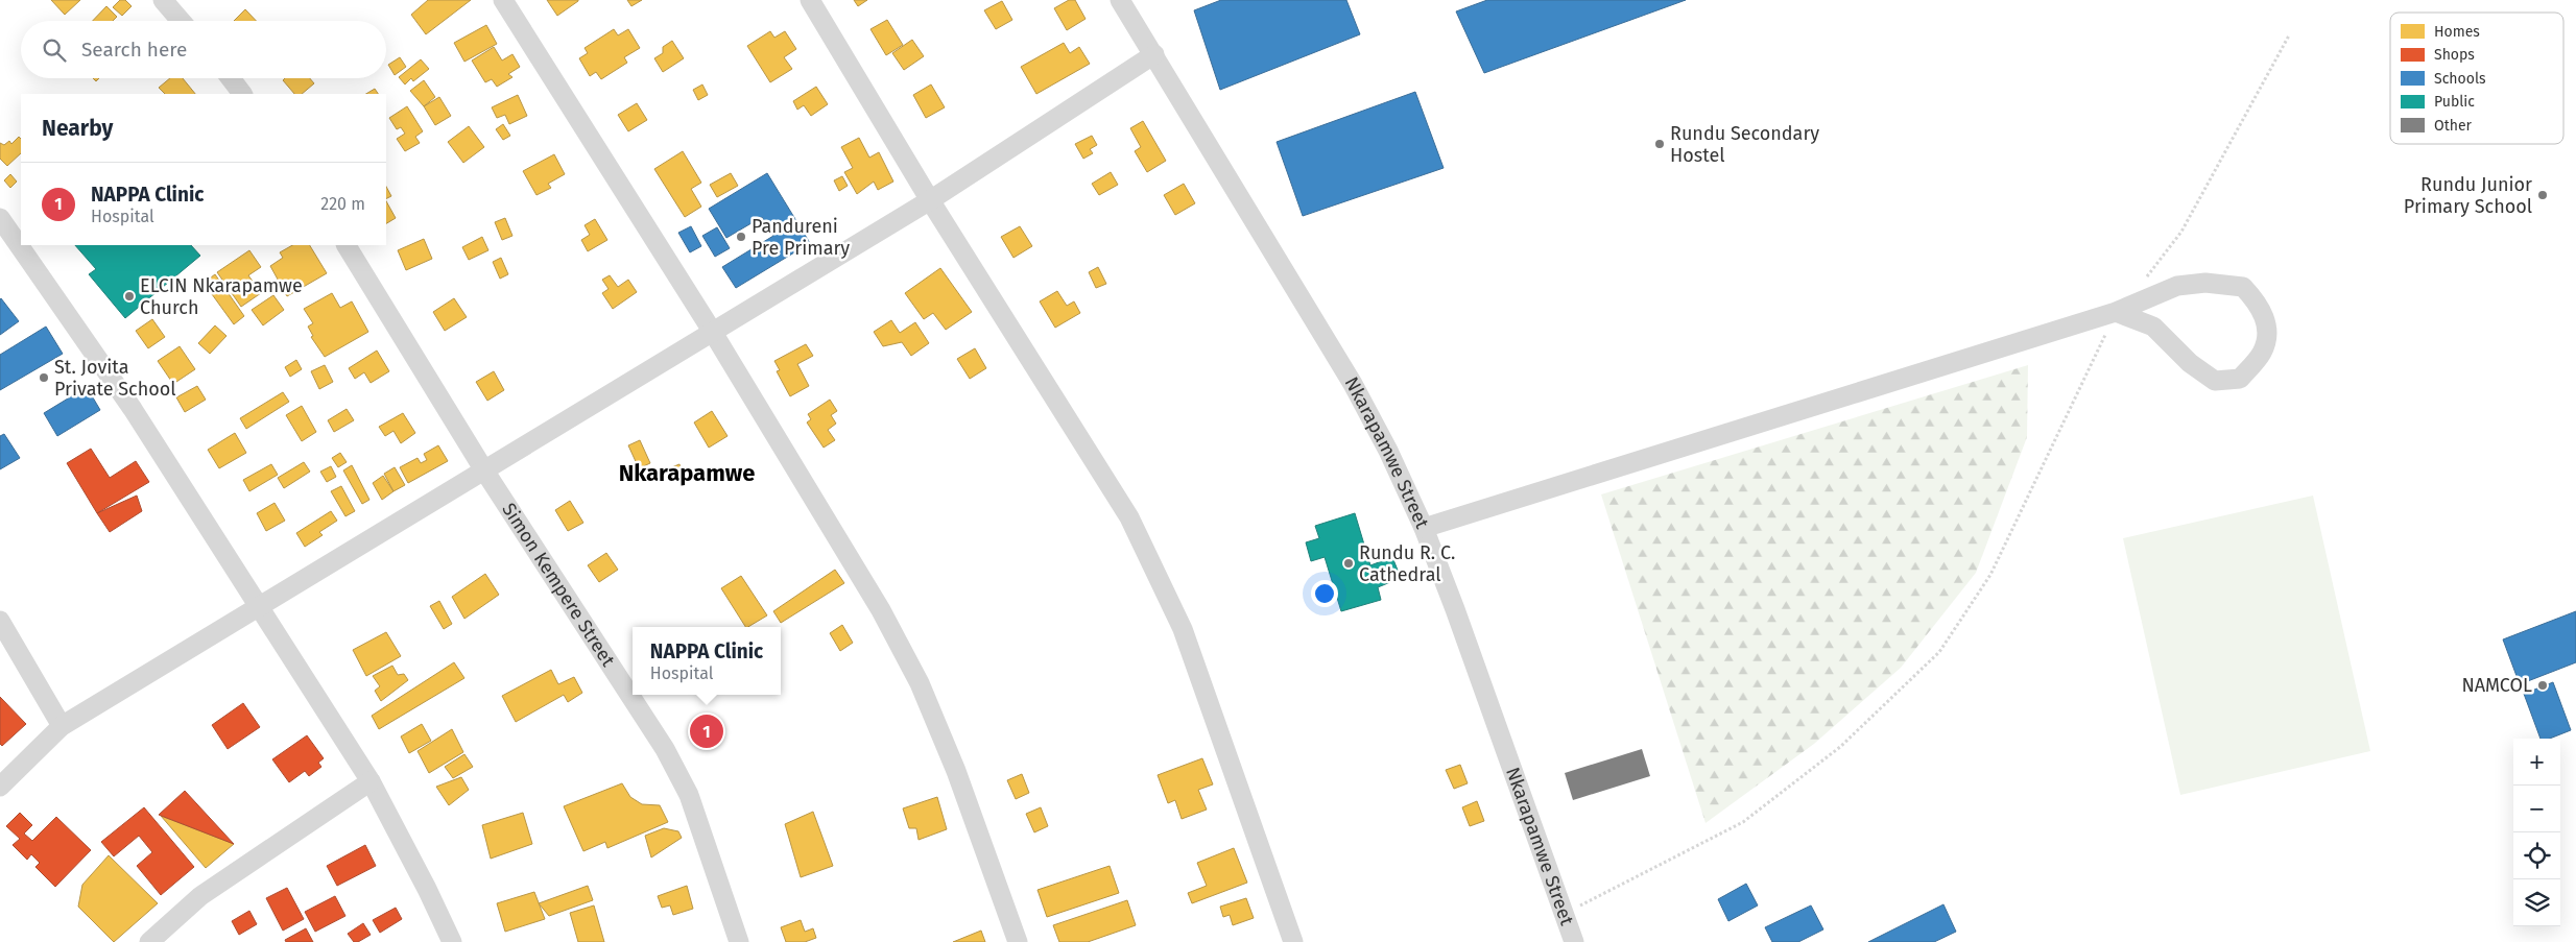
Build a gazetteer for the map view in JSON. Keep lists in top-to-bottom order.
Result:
{
  "streets": {
    "street": ["Nkarapamwe Street", "Simon Kempere Street"]
  },
  "districts": ["Nkarapamwe"],
  "places": [
    "Rundu Secondary Hostel",
    "Rundu Junior Primary School",
    "Pandureni Pre Primary",
    "ELCIN Nkarapamwe Church",
    "St. Jovita Private School",
    "Rundu R. C. Cathedral",
    "NAMCOL"
  ],
  "legend": [
    "Homes",
    "Shops",
    "Schools",
    "Public",
    "Other"
  ],
  "page": {
    "search": "Search here",
    "heading": "Nearby",
    "list": [
      {
        "mark": "1",
        "name": "NAPPA Clinic",
        "note": "Hospital",
        "value": "220 m"
      }
    ],
    "popup": ["NAPPA Clinic", "Hospital"],
    "pins": "1",
    "map_buttons": ["+", "−"]
  }
}
